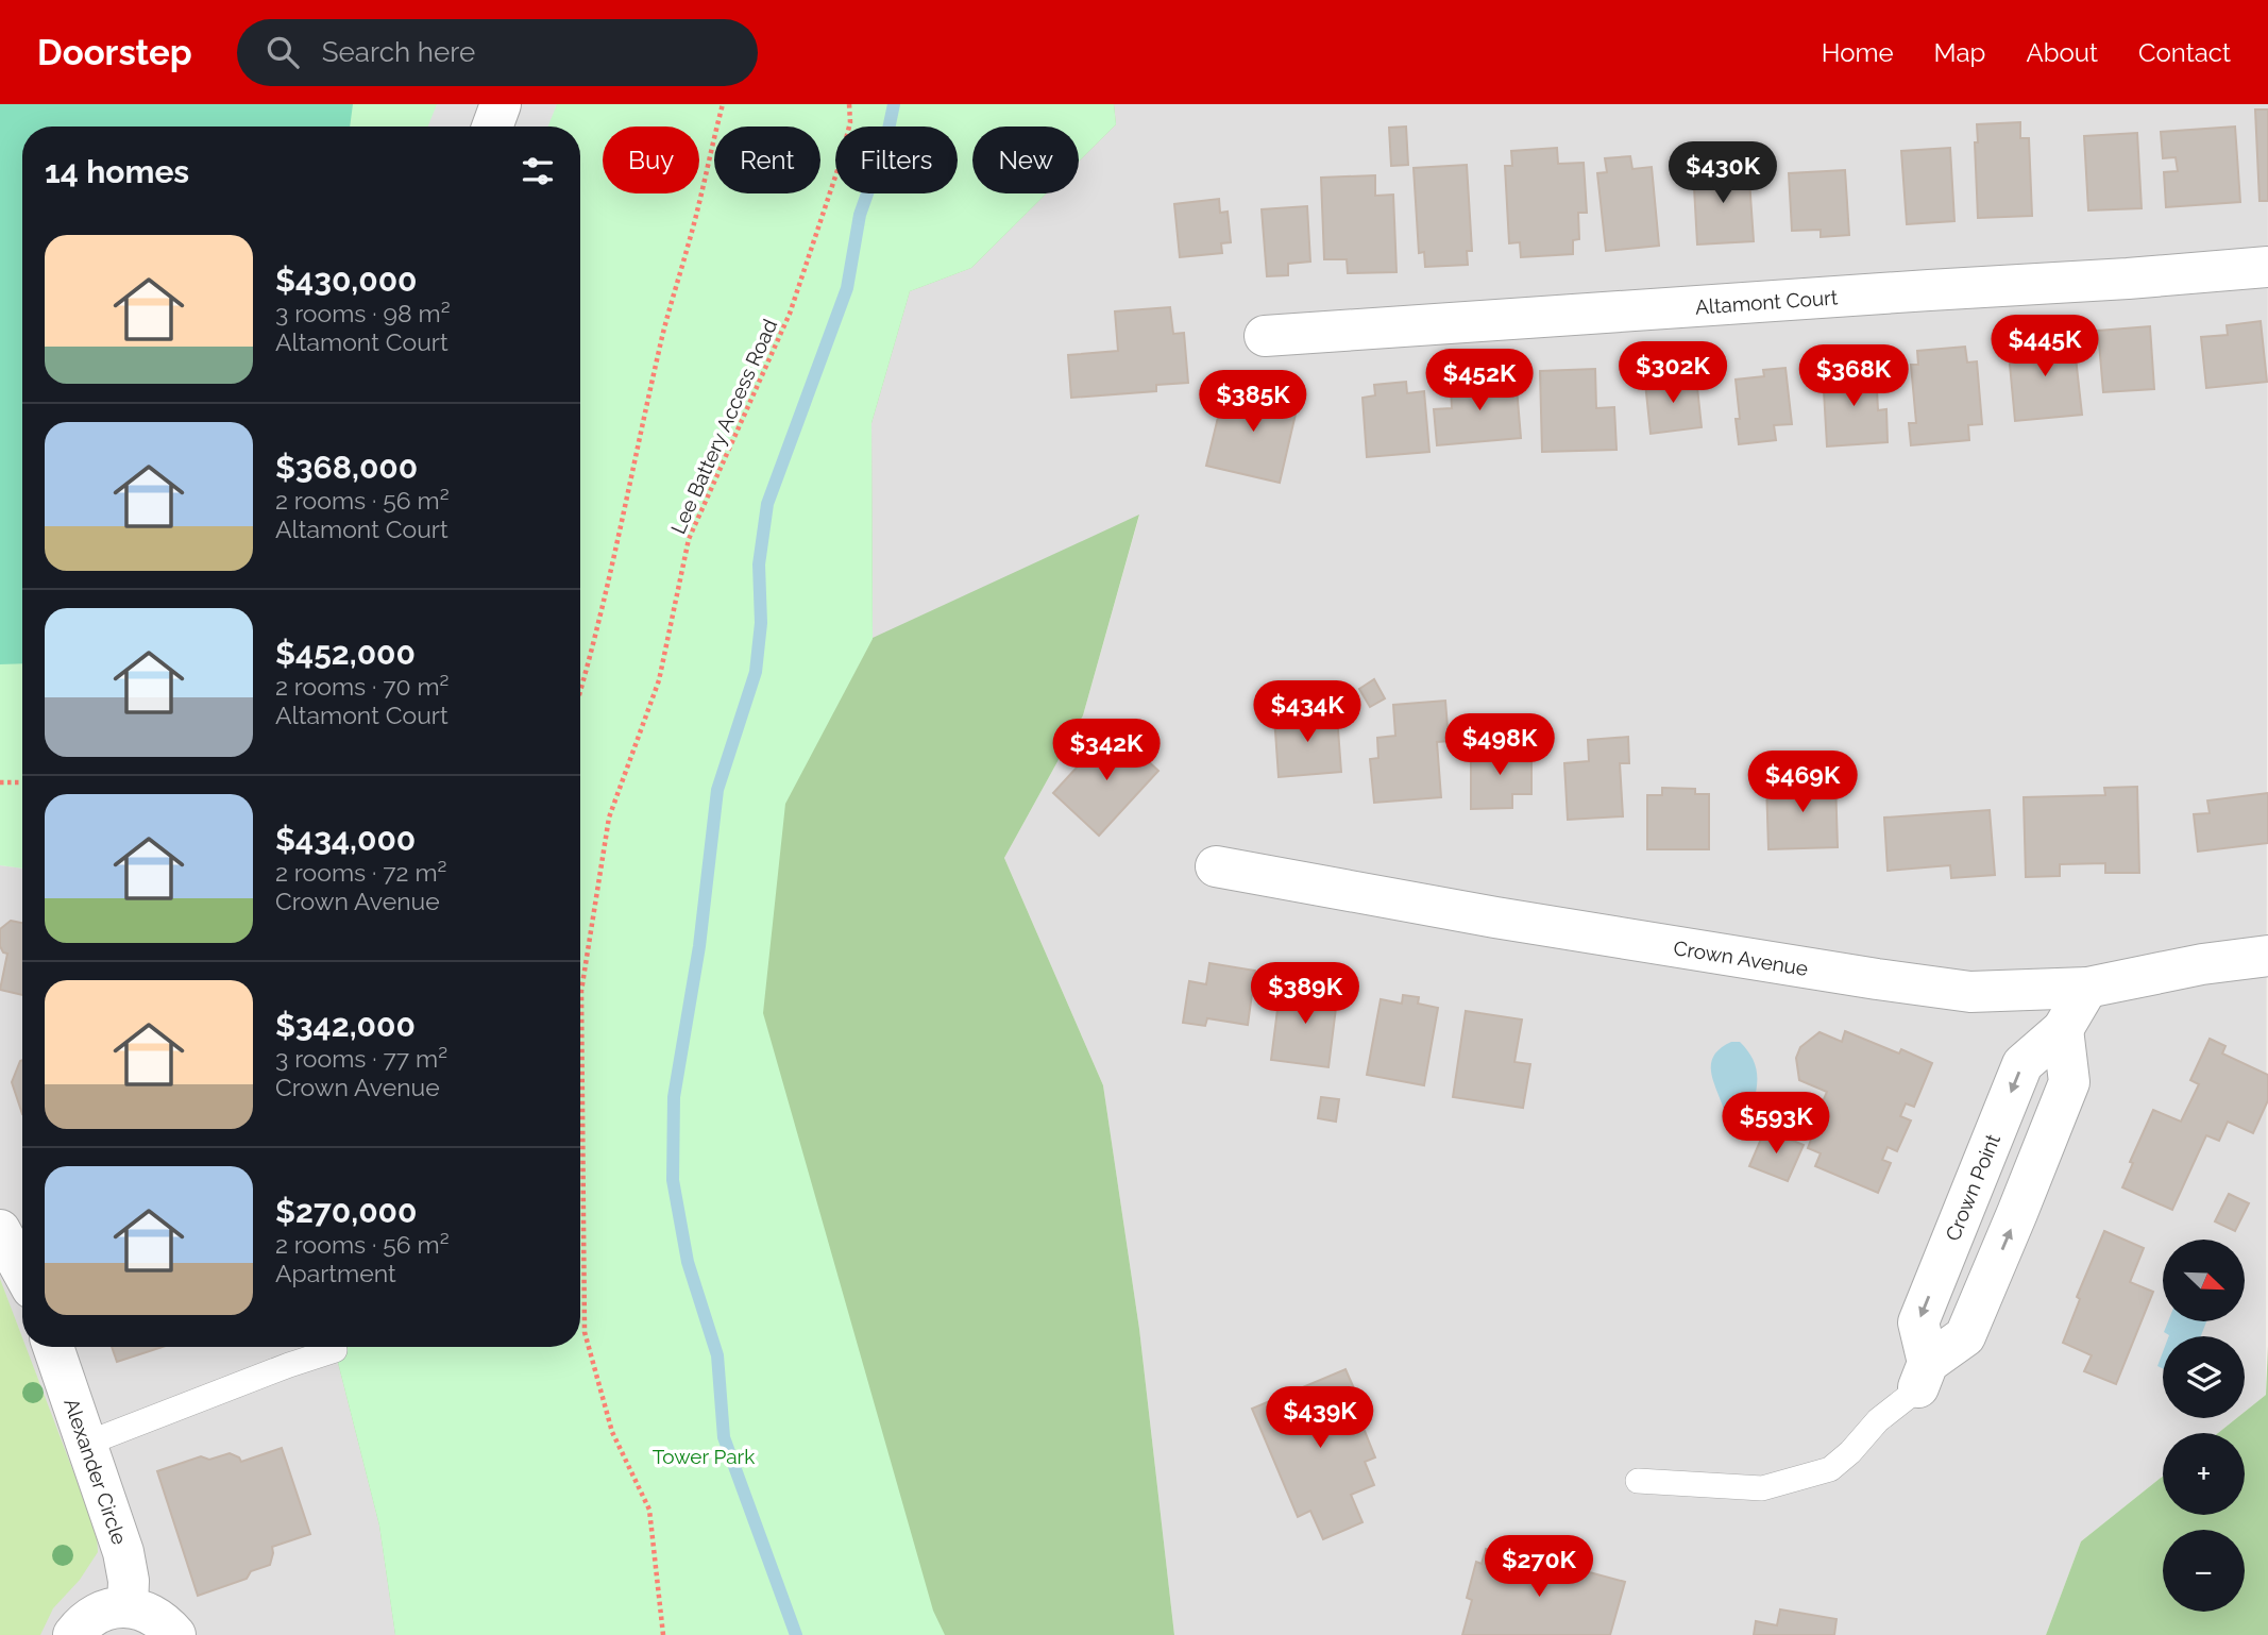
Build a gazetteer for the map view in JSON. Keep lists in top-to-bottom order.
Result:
{
  "streets": {
    "street": [
      "Altamont Court",
      "Crown Avenue",
      "Crown Point",
      "Alexander Circle"
    ],
    "path": ["Lee Battery Access Road"]
  },
  "crossings": [
    ["Crown Avenue", "Crown Point"]
  ],
  "parks": ["Tower Park"],
  "north": "bottom right",
  "page": {
    "header": "Doorstep",
    "search": "Search here",
    "nav": [
      "Home",
      "Map",
      "About",
      "Contact"
    ],
    "chip": [
      "Buy",
      "Rent",
      "Filters",
      "New"
    ],
    "heading": "14 homes",
    "price": [
      "$430K",
      "$445K",
      "$302K",
      "$368K",
      "$452K",
      "$385K",
      "$434K",
      "$498K",
      "$342K",
      "$469K",
      "$389K",
      "$593K",
      "$439K",
      "$270K"
    ],
    "list": [
      {
        "name": "$430,000",
        "note": "3 rooms · 98 m² · Altamont Court"
      },
      {
        "name": "$368,000",
        "note": "2 rooms · 56 m² · Altamont Court"
      },
      {
        "name": "$452,000",
        "note": "2 rooms · 70 m² · Altamont Court"
      },
      {
        "name": "$434,000",
        "note": "2 rooms · 72 m² · Crown Avenue"
      },
      {
        "name": "$342,000",
        "note": "3 rooms · 77 m² · Crown Avenue"
      },
      {
        "name": "$270,000",
        "note": "2 rooms · 56 m² · Apartment"
      }
    ],
    "map_buttons": ["+", "−"]
  }
}
